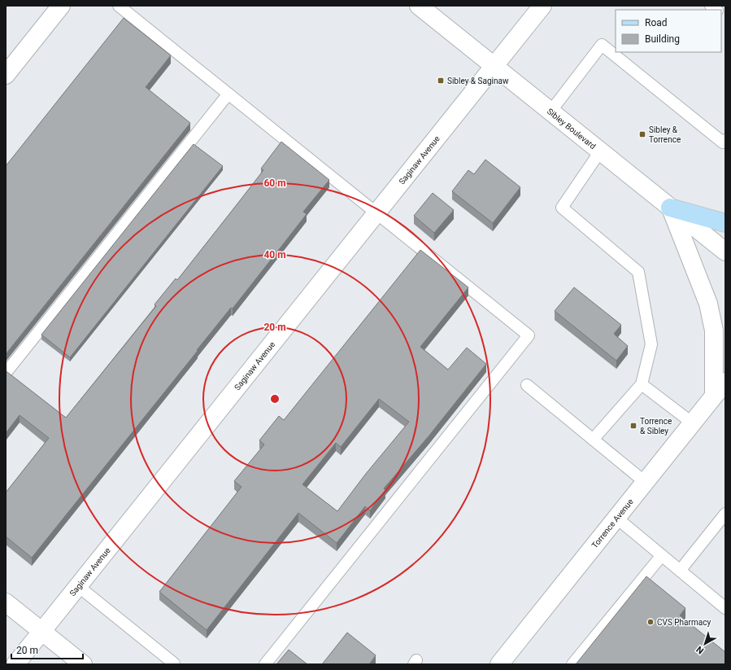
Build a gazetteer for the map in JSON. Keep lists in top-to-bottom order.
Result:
{
  "streets": {
    "street": ["Sibley Boulevard", "Saginaw Avenue", "Torrence Avenue"]
  },
  "crossings": [
    ["Sibley Boulevard", "Saginaw Avenue"]
  ],
  "places": {
    "transit": ["Sibley & Saginaw", "Sibley & Torrence", "Torrence & Sibley"],
    "other": ["CVS Pharmacy"]
  },
  "legend": ["Road", "Building"],
  "scale_bar": "20 m",
  "north": "bottom left",
  "rings": ["60 m", "40 m", "20 m"]
}
